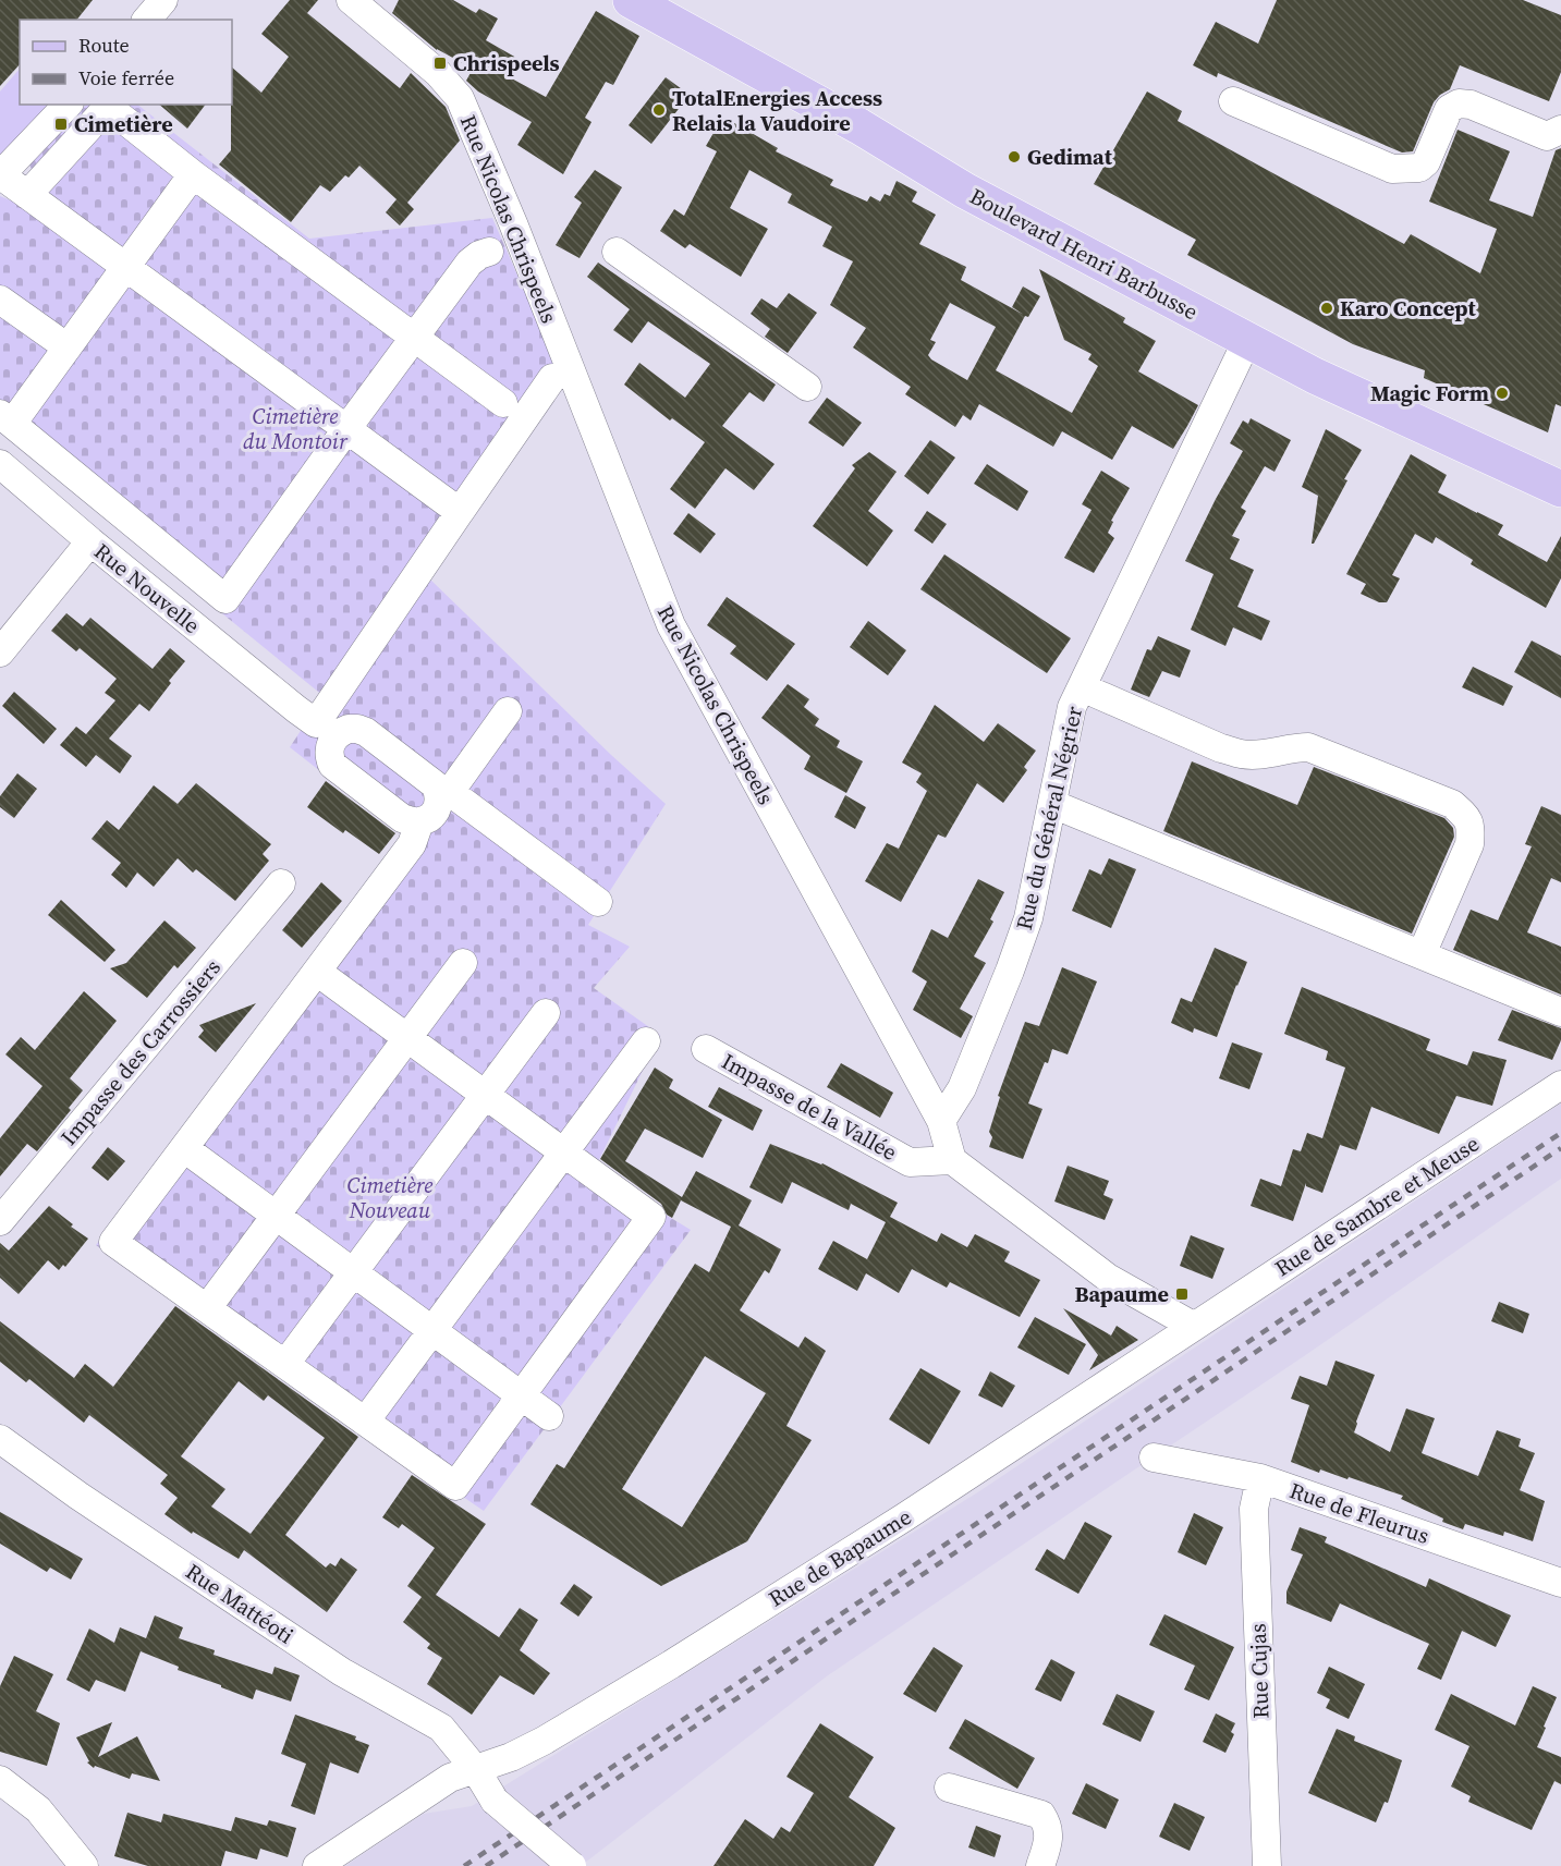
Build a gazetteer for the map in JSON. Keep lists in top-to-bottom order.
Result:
{
  "streets": {
    "main road": ["Boulevard Henri Barbusse"],
    "street": [
      "Rue Nicolas Chrispeels",
      "Rue Nouvelle",
      "Rue du Général Négrier",
      "Impasse des Carrossiers",
      "Impasse de la Vallée",
      "Rue de Sambre et Meuse",
      "Rue de Fleurus",
      "Rue de Bapaume",
      "Rue Mattéoti",
      "Rue Cujas"
    ]
  },
  "crossings": [
    ["Rue Nicolas Chrispeels", "Rue du Général Négrier"],
    ["Rue Nicolas Chrispeels", "Impasse de la Vallée"],
    ["Boulevard Henri Barbusse", "Rue du Général Négrier"],
    ["Rue de Sambre et Meuse", "Rue de Bapaume"],
    ["Rue de Fleurus", "Rue Cujas"],
    ["Rue de Bapaume", "Rue Mattéoti"]
  ],
  "parks": ["Cimetière du Montoir", "Cimetière Nouveau"],
  "places": {
    "transit": ["Chrispeels", "Cimetière", "Bapaume"],
    "other": [
      "TotalEnergies Access Relais la Vaudoire",
      "Gedimat",
      "Karo Concept",
      "Magic Form"
    ]
  },
  "legend": ["Route", "Voie ferrée"]
}
